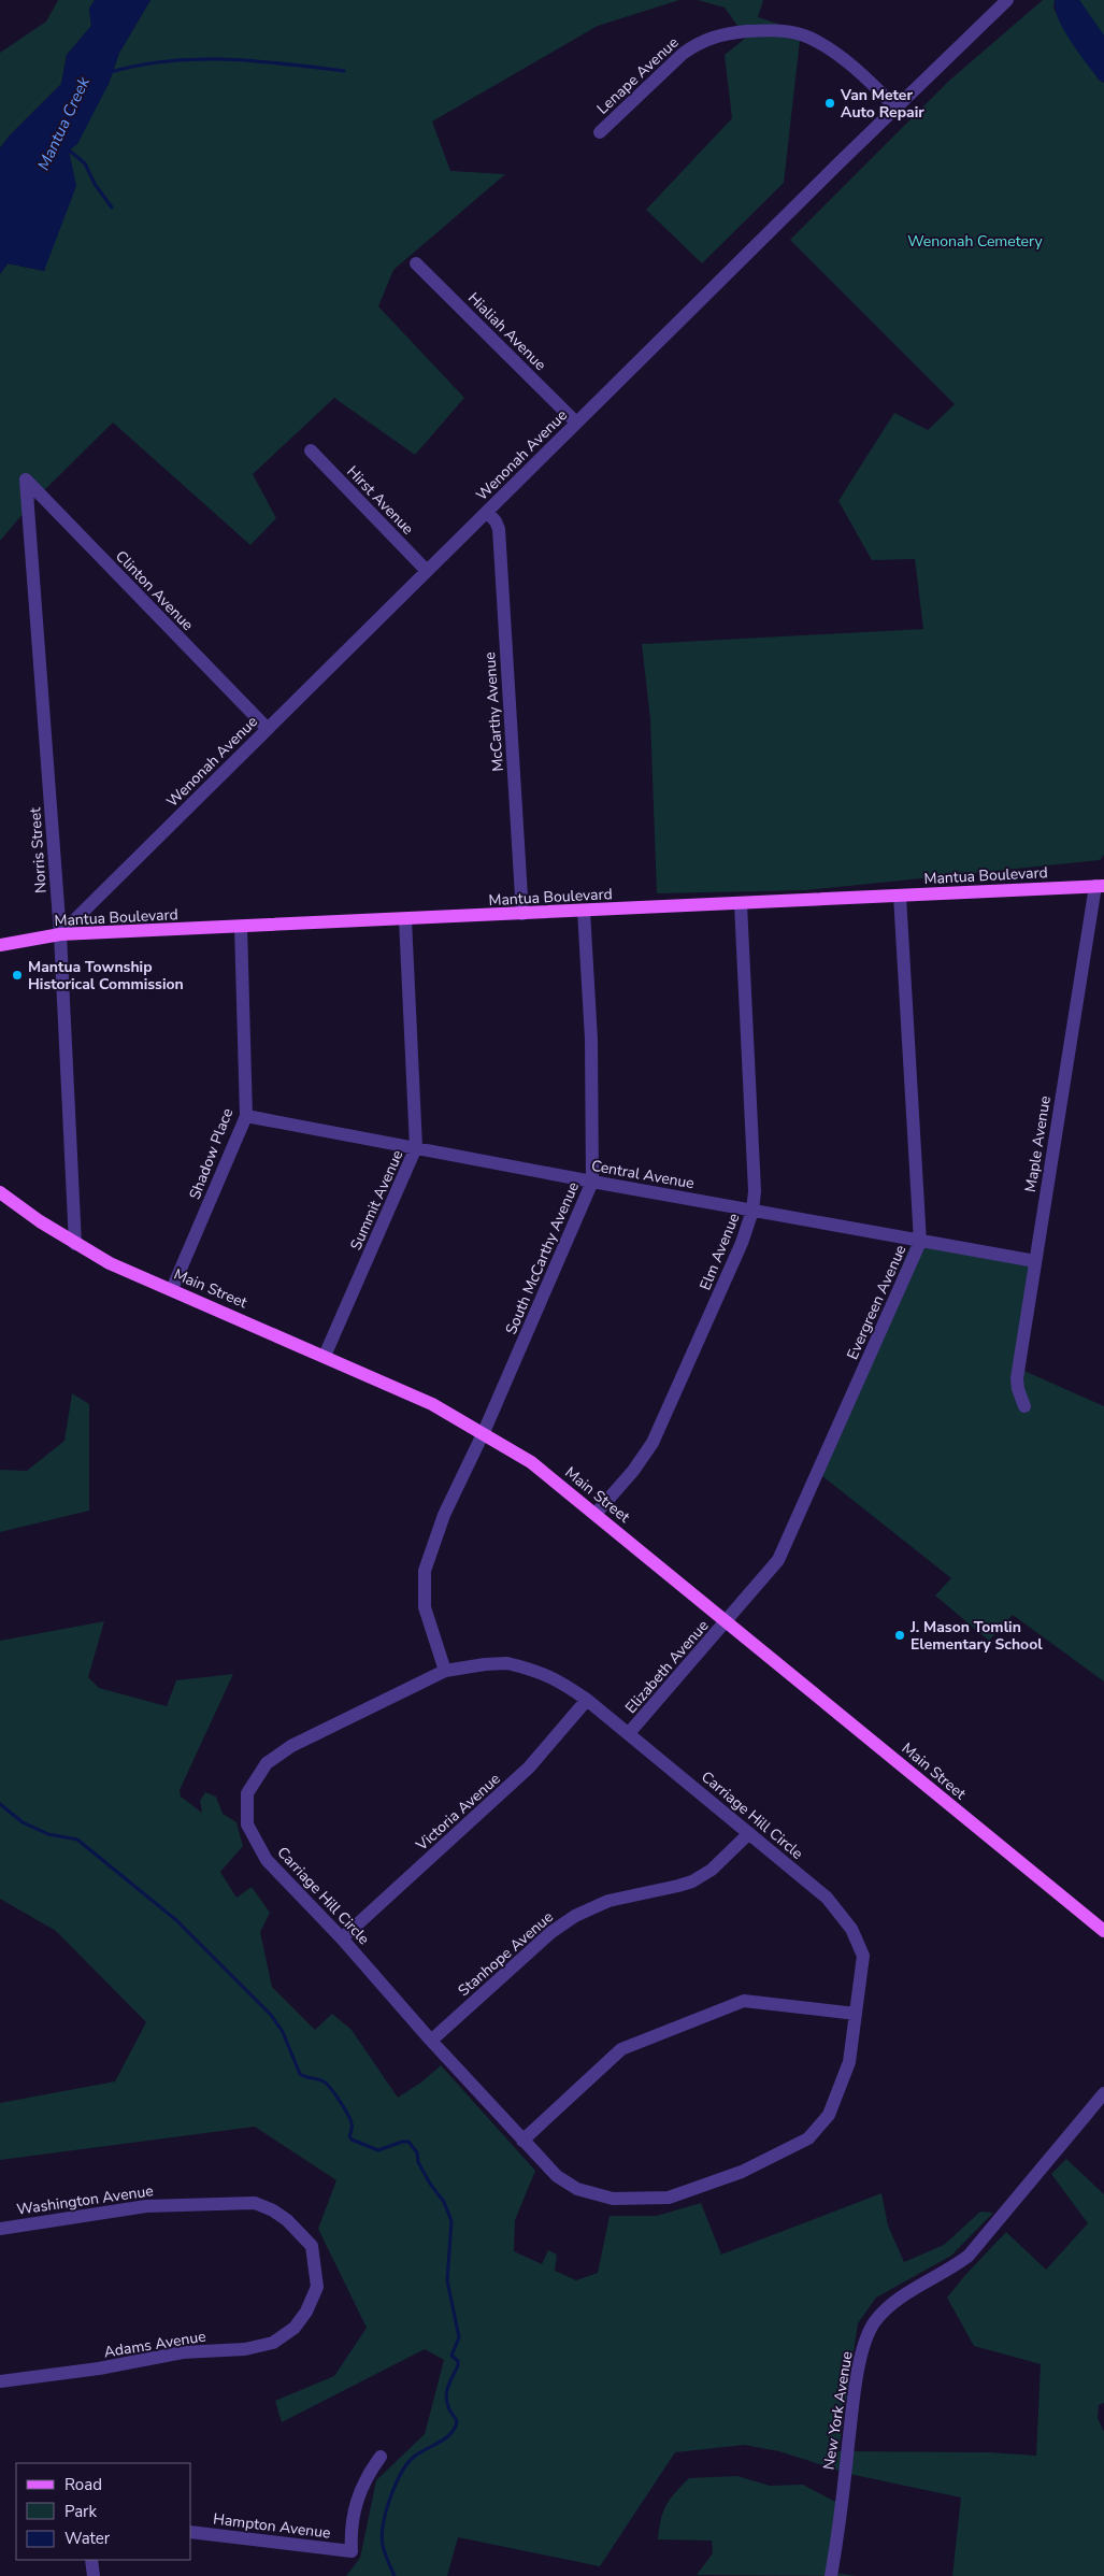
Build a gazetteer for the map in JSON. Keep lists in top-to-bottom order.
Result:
{
  "streets": {
    "main road": ["Mantua Boulevard", "Main Street"],
    "street": [
      "Lenape Avenue",
      "Hialiah Avenue",
      "Wenonah Avenue",
      "Hirst Avenue",
      "Clinton Avenue",
      "McCarthy Avenue",
      "Norris Street",
      "Maple Avenue",
      "Shadow Place",
      "Central Avenue",
      "Summit Avenue",
      "Elm Avenue",
      "South McCarthy Avenue",
      "Evergreen Avenue",
      "Elizabeth Avenue",
      "Victoria Avenue",
      "Carriage Hill Circle",
      "Stanhope Avenue",
      "Washington Avenue",
      "Adams Avenue",
      "New York Avenue",
      "Hampton Avenue"
    ]
  },
  "crossings": [
    ["Lenape Avenue", "Wenonah Avenue"],
    ["Hialiah Avenue", "Wenonah Avenue"],
    ["Wenonah Avenue", "Hirst Avenue"],
    ["Wenonah Avenue", "Clinton Avenue"],
    ["Wenonah Avenue", "McCarthy Avenue"],
    ["Wenonah Avenue", "Norris Street"],
    ["Wenonah Avenue", "Mantua Boulevard"],
    ["Clinton Avenue", "Norris Street"],
    ["McCarthy Avenue", "Mantua Boulevard"],
    ["Norris Street", "Mantua Boulevard"],
    ["Norris Street", "Main Street"],
    ["Mantua Boulevard", "Maple Avenue"],
    ["Mantua Boulevard", "Shadow Place"],
    ["Mantua Boulevard", "Summit Avenue"],
    ["Mantua Boulevard", "Elm Avenue"],
    ["Mantua Boulevard", "South McCarthy Avenue"],
    ["Mantua Boulevard", "Evergreen Avenue"],
    ["Maple Avenue", "Central Avenue"],
    ["Shadow Place", "Central Avenue"],
    ["Shadow Place", "Main Street"],
    ["Central Avenue", "Summit Avenue"],
    ["Central Avenue", "Elm Avenue"],
    ["Central Avenue", "South McCarthy Avenue"],
    ["Central Avenue", "Evergreen Avenue"],
    ["Summit Avenue", "Main Street"],
    ["Elm Avenue", "Main Street"],
    ["South McCarthy Avenue", "Main Street"],
    ["South McCarthy Avenue", "Carriage Hill Circle"],
    ["Main Street", "Evergreen Avenue"],
    ["Main Street", "Elizabeth Avenue"],
    ["Evergreen Avenue", "Elizabeth Avenue"],
    ["Elizabeth Avenue", "Carriage Hill Circle"],
    ["Victoria Avenue", "Carriage Hill Circle"],
    ["Carriage Hill Circle", "Stanhope Avenue"],
    ["Washington Avenue", "Adams Avenue"]
  ],
  "water": ["Mantua Creek"],
  "parks": ["Wenonah Cemetery"],
  "places": ["Van Meter Auto Repair", "Mantua Township Historical Commission", "J. Mason Tomlin Elementary School"],
  "legend": ["Road", "Park", "Water"]
}
